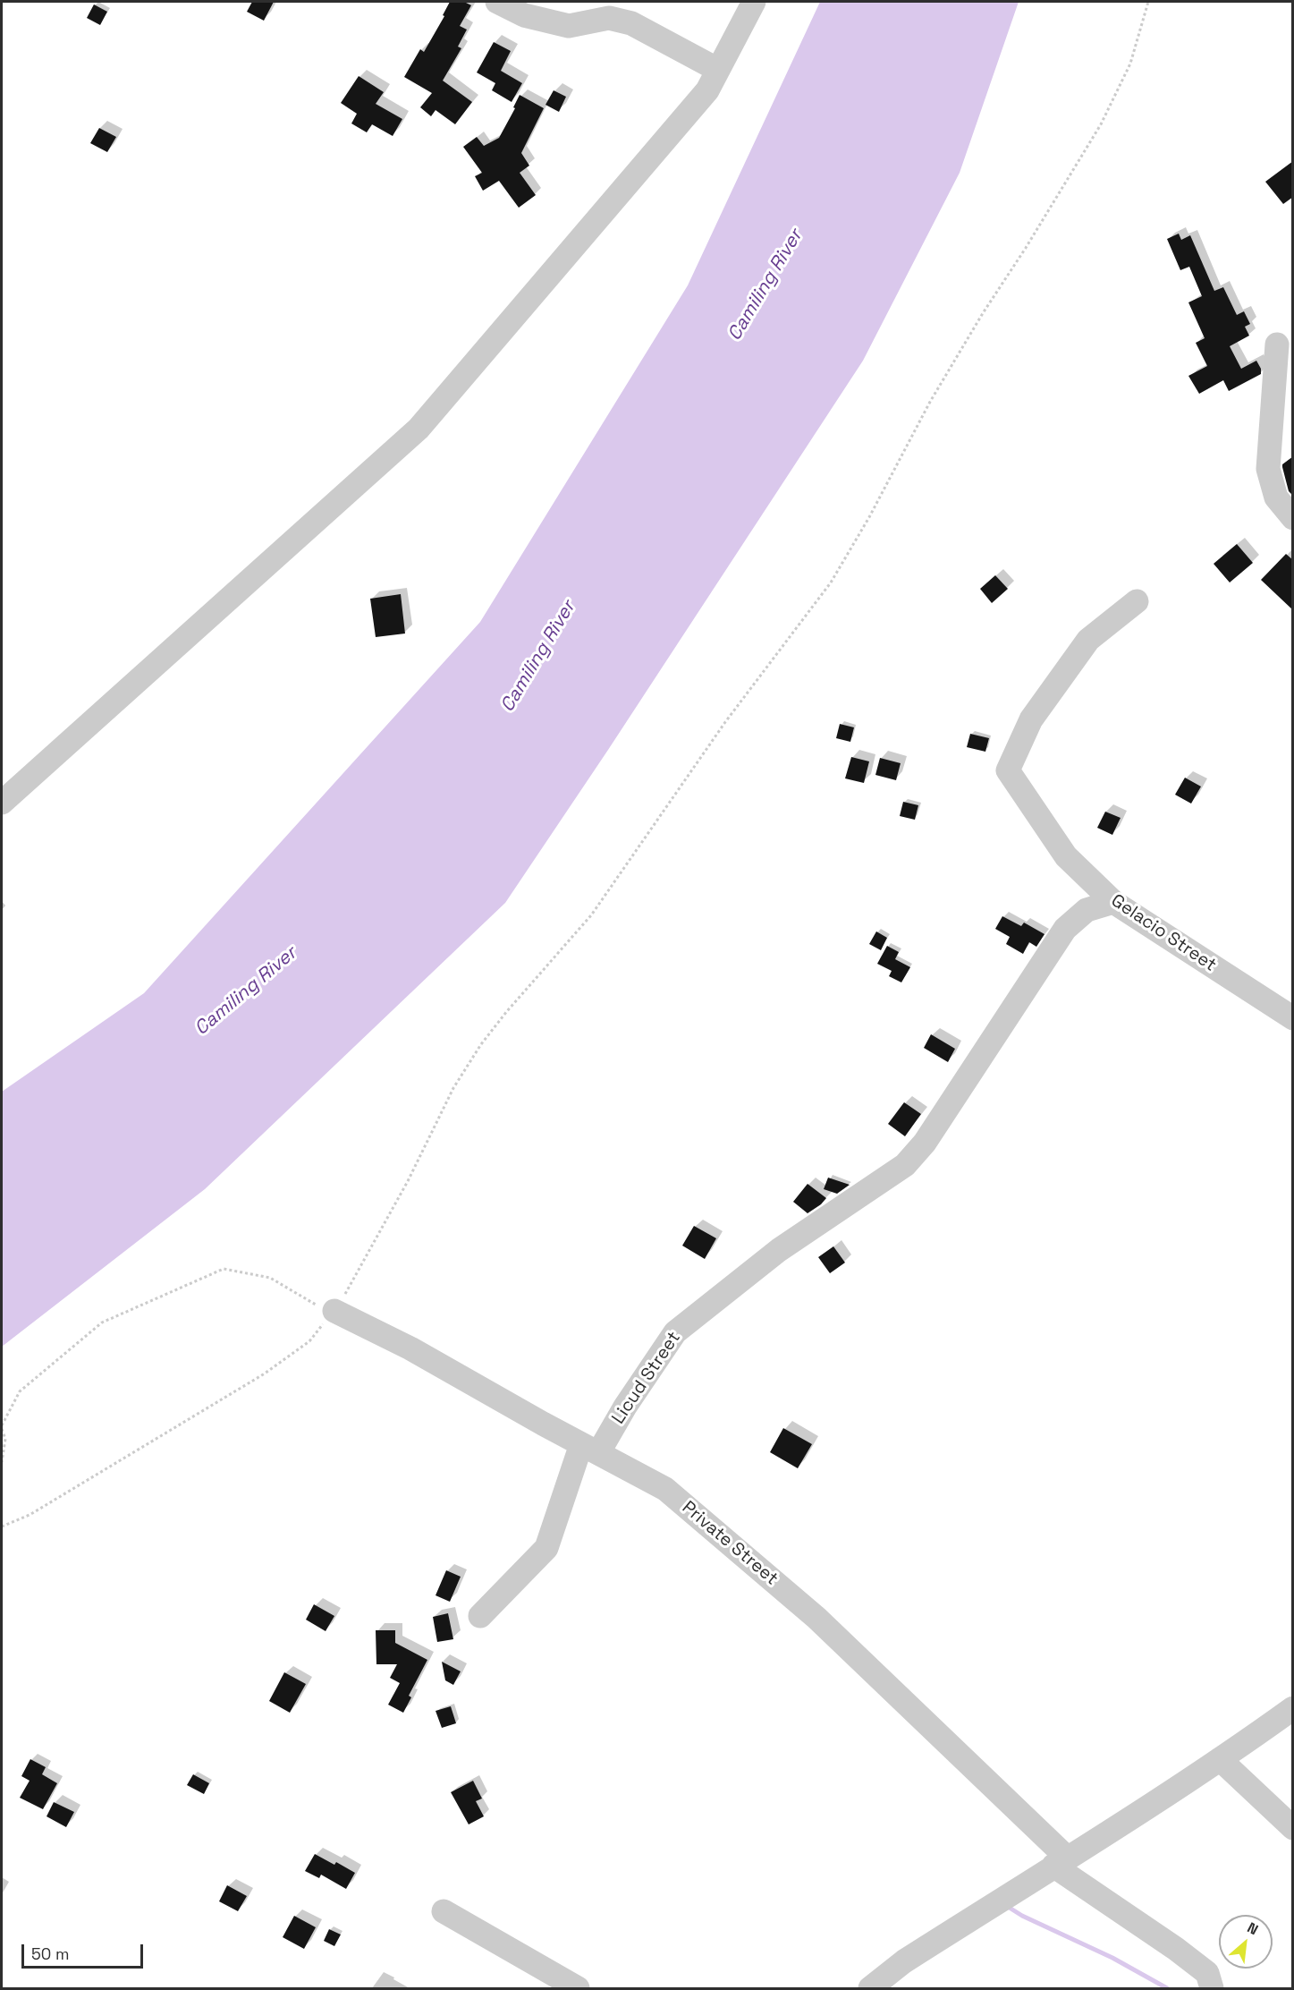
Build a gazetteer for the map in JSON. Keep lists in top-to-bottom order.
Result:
{
  "streets": {
    "street": ["Gelacio Street", "Licud Street", "Private Street"]
  },
  "crossings": [
    ["Gelacio Street", "Licud Street"],
    ["Licud Street", "Private Street"]
  ],
  "water": ["Camiling River"],
  "scale_bar": "50 m",
  "north": "top right"
}
